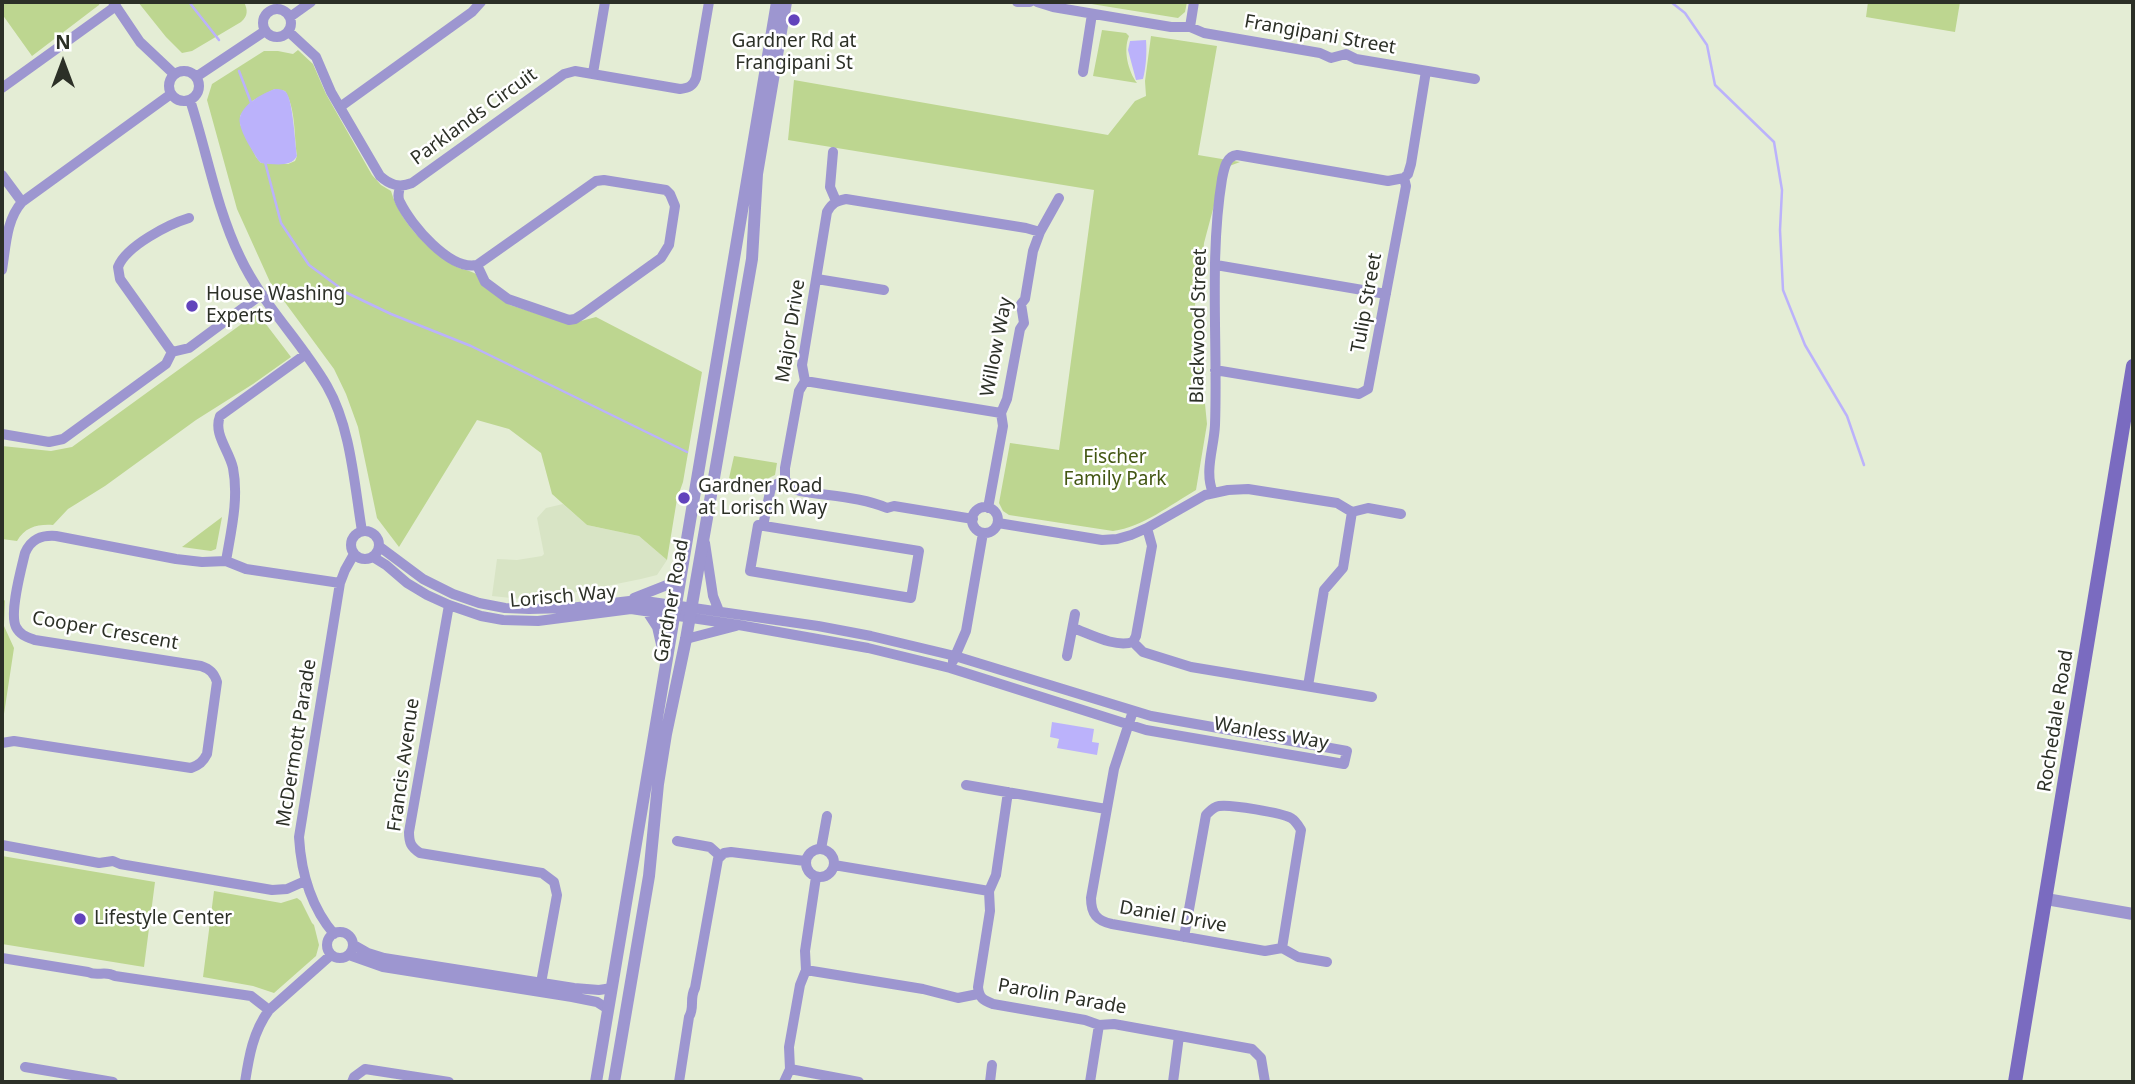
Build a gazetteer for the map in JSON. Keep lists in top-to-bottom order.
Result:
{
  "streets": {
    "main road": ["Rochedale Road"],
    "street": [
      "Frangipani Street",
      "Parklands Circuit",
      "Tulip Street",
      "Blackwood Street",
      "Major Drive",
      "Willow Way",
      "Lorisch Way",
      "Gardner Road",
      "Cooper Crescent",
      "Wanless Way",
      "McDermott Parade",
      "Francis Avenue",
      "Daniel Drive",
      "Parolin Parade"
    ]
  },
  "crossings": [
    ["Frangipani Street", "Tulip Street"],
    ["Tulip Street", "Blackwood Street"],
    ["Lorisch Way", "Gardner Road"],
    ["Lorisch Way", "Wanless Way"],
    ["Lorisch Way", "McDermott Parade"],
    ["Lorisch Way", "Francis Avenue"],
    ["Gardner Road", "Wanless Way"],
    ["Cooper Crescent", "McDermott Parade"],
    ["Wanless Way", "Daniel Drive"]
  ],
  "parks": ["Fischer Family Park"],
  "places": [
    "Gardner Rd at Frangipani St",
    "House Washing Experts",
    "Gardner Road at Lorisch Way",
    "Lifestyle Center"
  ],
  "north": "top"
}
